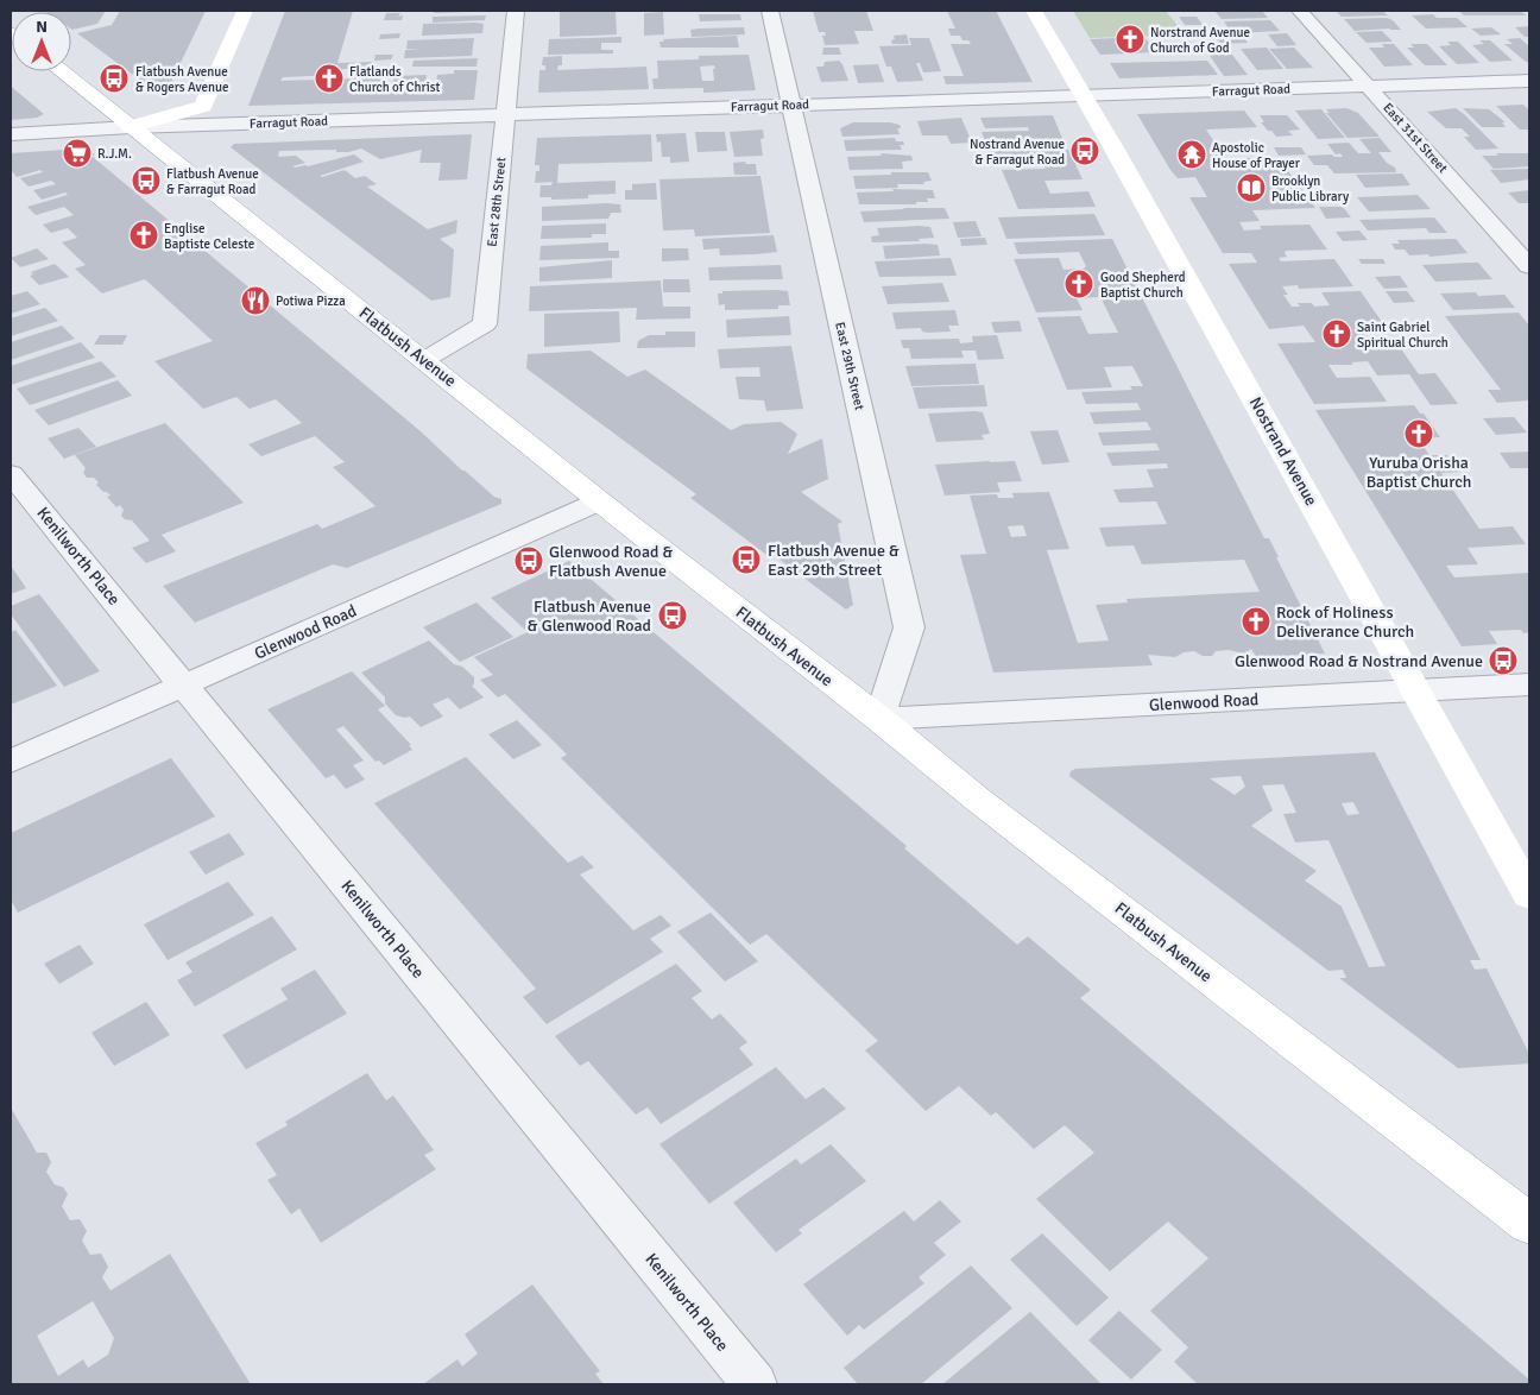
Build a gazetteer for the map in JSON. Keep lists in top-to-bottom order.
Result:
{
  "streets": {
    "main road": ["Flatbush Avenue", "Nostrand Avenue"],
    "street": [
      "Farragut Road",
      "East 31st Street",
      "East 28th Street",
      "East 29th Street",
      "Kenilworth Place",
      "Glenwood Road"
    ]
  },
  "crossings": [
    ["Farragut Road", "East 31st Street"],
    ["Farragut Road", "East 28th Street"],
    ["Farragut Road", "Flatbush Avenue"],
    ["Farragut Road", "East 29th Street"],
    ["Farragut Road", "Nostrand Avenue"],
    ["East 28th Street", "Flatbush Avenue"],
    ["Flatbush Avenue", "East 29th Street"],
    ["Flatbush Avenue", "Glenwood Road"],
    ["East 29th Street", "Glenwood Road"],
    ["Nostrand Avenue", "Glenwood Road"],
    ["Kenilworth Place", "Glenwood Road"]
  ],
  "places": {
    "church": [
      "Norstrand Avenue Church of God",
      "Flatlands Church of Christ",
      "Englise Baptiste Celeste",
      "Good Shepherd Baptist Church",
      "Saint Gabriel Spiritual Church",
      "Yuruba Orisha Baptist Church",
      "Rock of Holiness Deliverance Church"
    ],
    "bus stop": [
      "Flatbush Avenue & Rogers Avenue",
      "Nostrand Avenue & Farragut Road",
      "Flatbush Avenue & Farragut Road",
      "Flatbush Avenue & East 29th Street",
      "Glenwood Road & Flatbush Avenue",
      "Flatbush Avenue & Glenwood Road",
      "Glenwood Road & Nostrand Avenue"
    ],
    "supermarket": ["R.J.M."],
    "temple": ["Apostolic House of Prayer"],
    "library": ["Brooklyn Public Library"],
    "restaurant": ["Potiwa Pizza"]
  },
  "north": "top"
}
